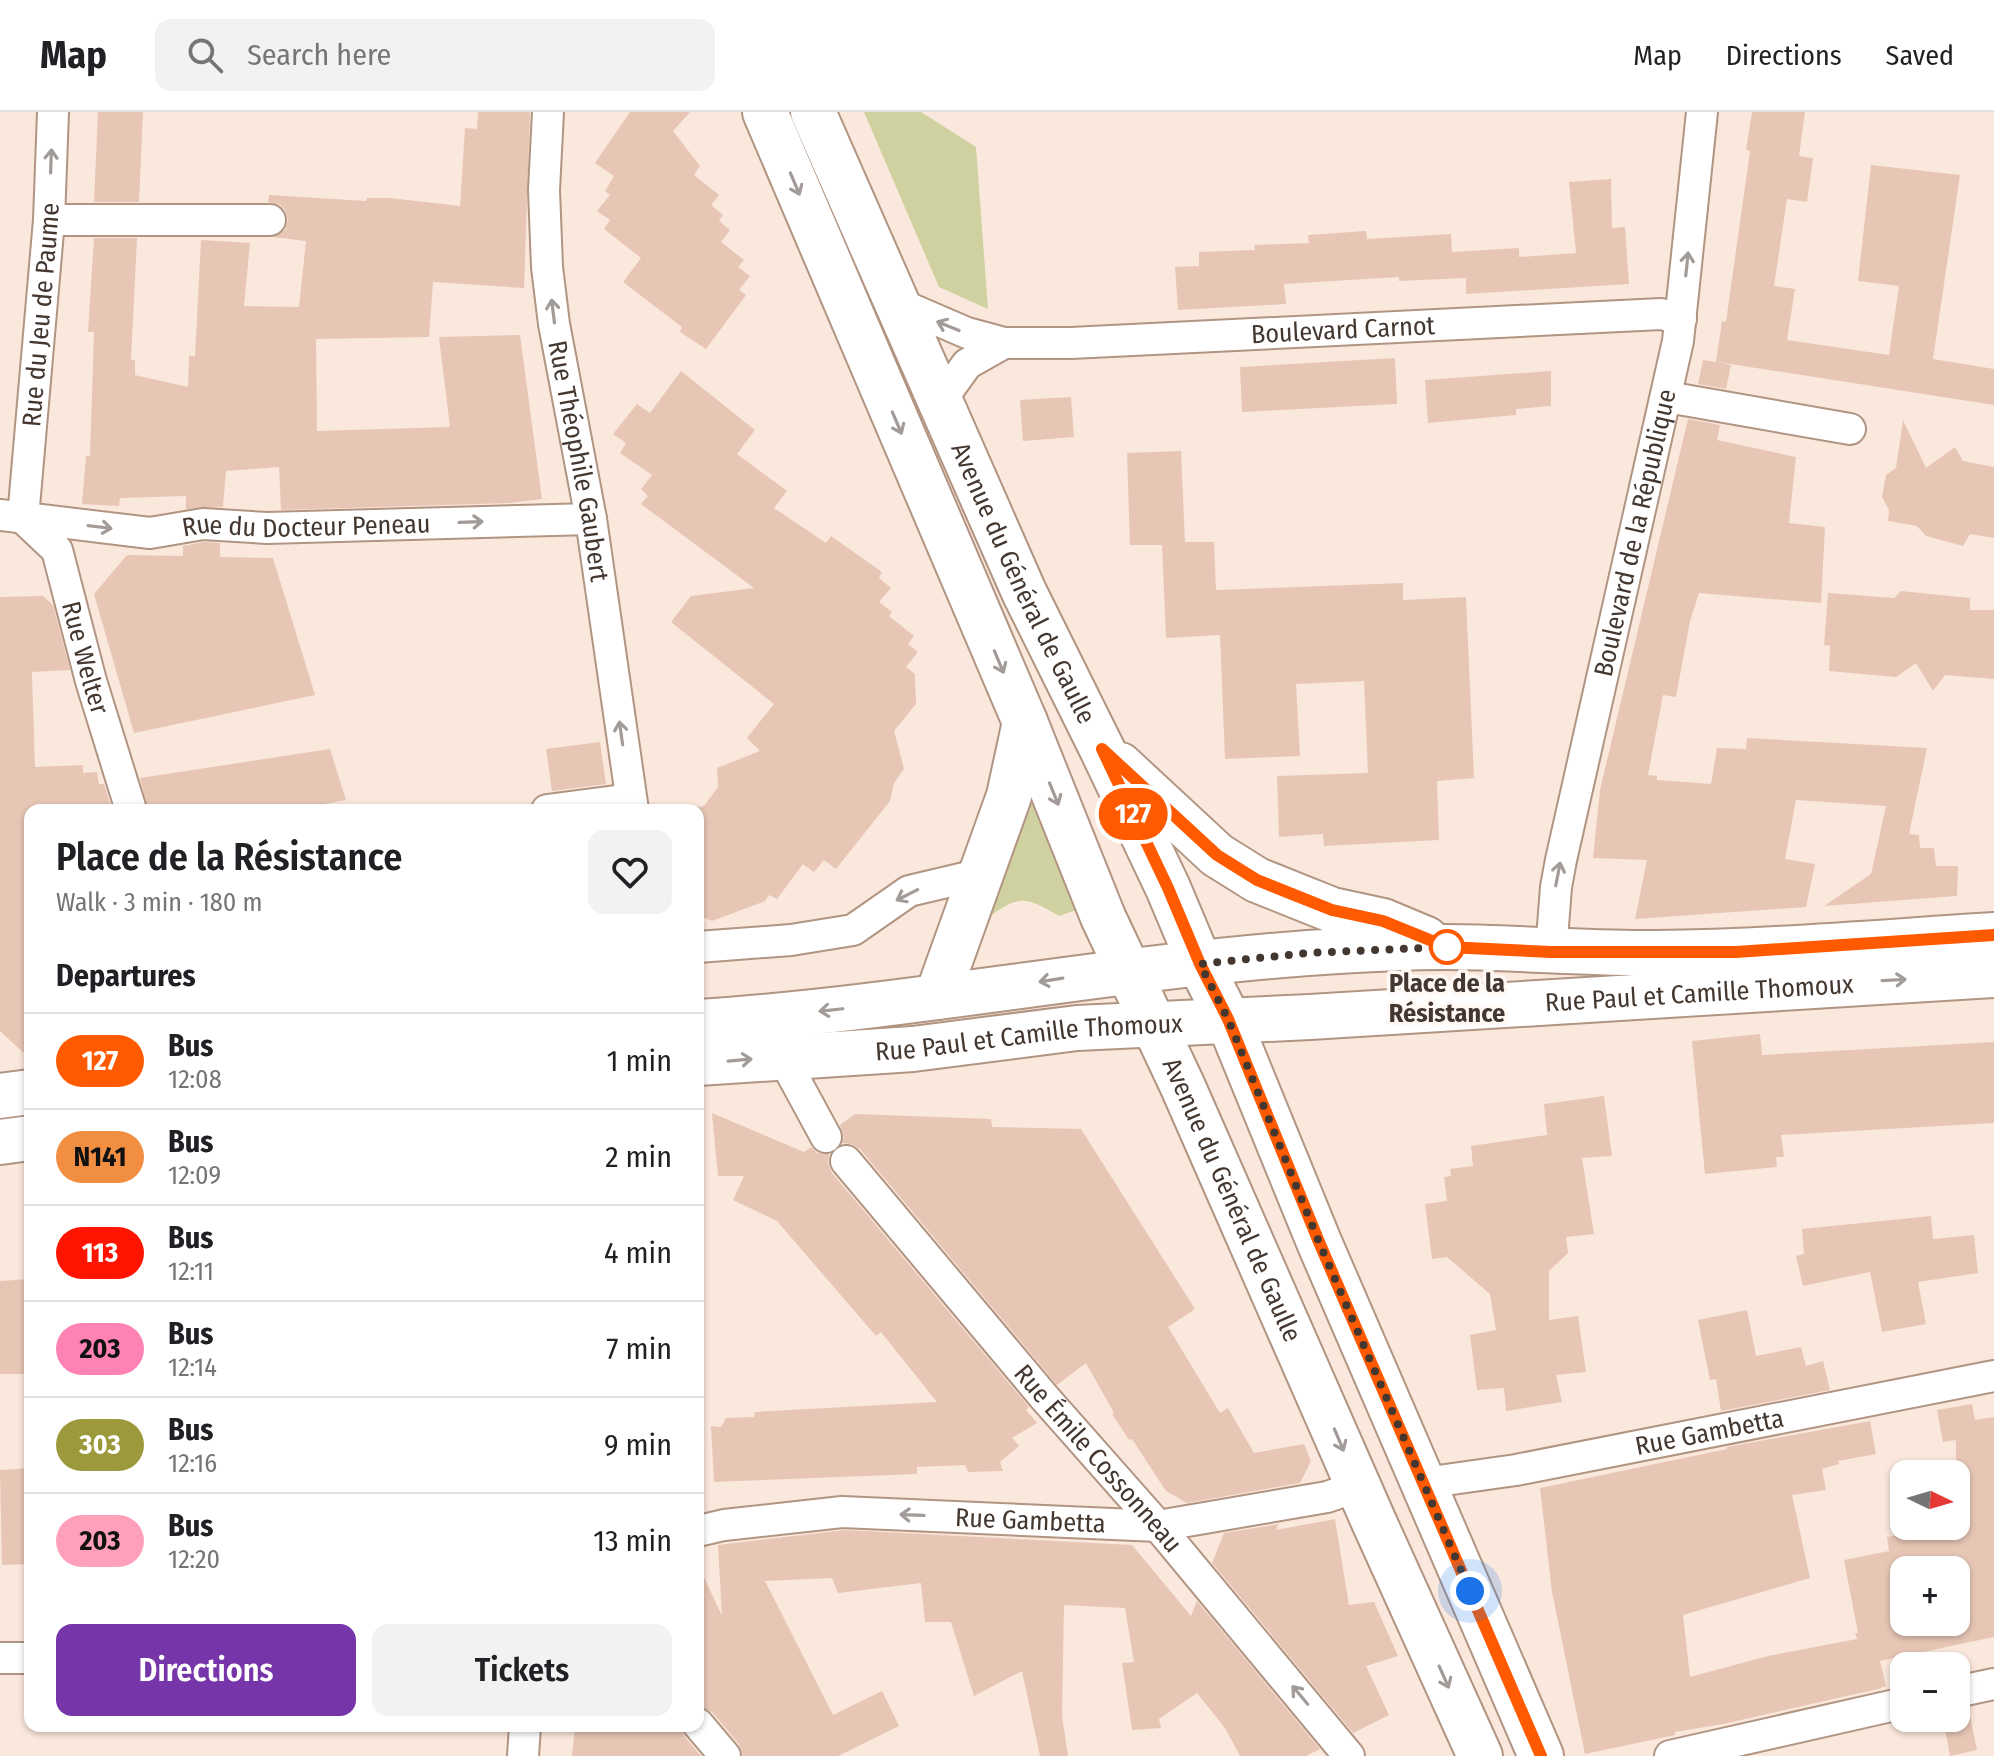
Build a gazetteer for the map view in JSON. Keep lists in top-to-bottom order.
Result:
{
  "streets": {
    "main road": ["Avenue du Général de Gaulle", "Rue Paul et Camille Thomoux"],
    "street": [
      "Rue du Jeu de Paume",
      "Boulevard Carnot",
      "Rue Théophile Gaubert",
      "Rue du Docteur Peneau",
      "Boulevard de la République",
      "Rue Welter",
      "Rue Gambetta",
      "Rue Émile Cossonneau"
    ]
  },
  "crossings": [
    ["Rue du Jeu de Paume", "Rue du Docteur Peneau"],
    ["Rue du Jeu de Paume", "Rue Welter"],
    ["Boulevard Carnot", "Boulevard de la République"],
    ["Boulevard Carnot", "Avenue du Général de Gaulle"],
    ["Rue Théophile Gaubert", "Rue du Docteur Peneau"],
    ["Rue du Docteur Peneau", "Rue Welter"],
    ["Boulevard de la République", "Rue Paul et Camille Thomoux"],
    ["Avenue du Général de Gaulle", "Rue Paul et Camille Thomoux"],
    ["Avenue du Général de Gaulle", "Rue Gambetta"],
    ["Rue Gambetta", "Rue Émile Cossonneau"]
  ],
  "one_way": [
    "Rue Théophile Gaubert",
    "Rue du Docteur Peneau",
    "Boulevard de la République",
    "Rue Gambetta",
    "Rue Émile Cossonneau"
  ],
  "places": ["Place de la Résistance"],
  "lines": ["bus line 127"],
  "north": "right",
  "page": {
    "header": "Map",
    "search": "Search here",
    "nav": ["Map", "Directions", "Saved"],
    "on_map": "127",
    "heading": [
      ["Place de la Résistance", "Walk · 3 min · 180 m"],
      "Departures"
    ],
    "list": [
      {
        "mark": "127",
        "name": "Bus",
        "note": "12:08",
        "value": "1 min"
      },
      {
        "mark": "N141",
        "name": "Bus",
        "note": "12:09",
        "value": "2 min"
      },
      {
        "mark": "113",
        "name": "Bus",
        "note": "12:11",
        "value": "4 min"
      },
      {
        "mark": "203",
        "name": "Bus",
        "note": "12:14",
        "value": "7 min"
      },
      {
        "mark": "303",
        "name": "Bus",
        "note": "12:16",
        "value": "9 min"
      },
      {
        "mark": "203",
        "name": "Bus",
        "note": "12:20",
        "value": "13 min"
      }
    ],
    "map_buttons": ["+", "−"],
    "buttons": ["Directions", "Tickets"]
  }
}
